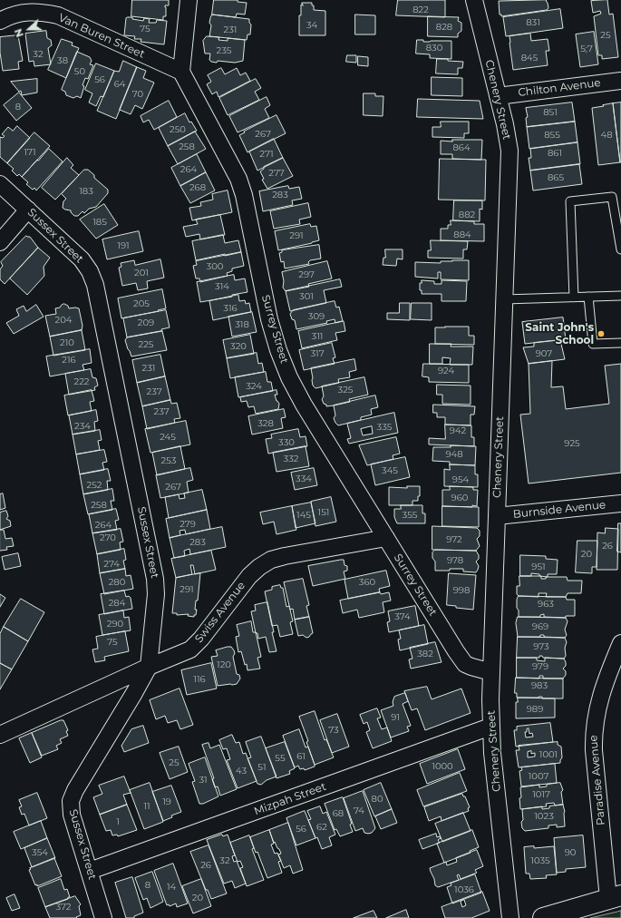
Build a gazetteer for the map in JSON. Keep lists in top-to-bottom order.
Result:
{
  "streets": {
    "street": [
      "Van Buren Street",
      "Chilton Avenue",
      "Chenery Street",
      "Sussex Street",
      "Surrey Street",
      "Burnside Avenue",
      "Swiss Avenue",
      "Paradise Avenue",
      "Mizpah Street"
    ]
  },
  "crossings": [
    ["Van Buren Street", "Surrey Street"],
    ["Chilton Avenue", "Chenery Street"],
    ["Chenery Street", "Surrey Street"],
    ["Chenery Street", "Burnside Avenue"],
    ["Chenery Street", "Mizpah Street"],
    ["Sussex Street", "Swiss Avenue"],
    ["Sussex Street", "Mizpah Street"],
    ["Surrey Street", "Swiss Avenue"]
  ],
  "places": ["Saint John's School"],
  "house_numbers": [
    "822",
    "831",
    "34",
    "828",
    "75",
    "231",
    "25",
    "830",
    "5;7",
    "235",
    "32",
    "845",
    "38",
    "50",
    "56",
    "64",
    "70",
    "8",
    "851",
    "250",
    "267",
    "855",
    "48",
    "258",
    "864",
    "171",
    "861",
    "271",
    "264",
    "277",
    "865",
    "268",
    "183",
    "283",
    "882",
    "185",
    "884",
    "291",
    "191",
    "300",
    "201",
    "297",
    "314",
    "301",
    "205",
    "316",
    "309",
    "204",
    "209",
    "318",
    "311",
    "210",
    "225",
    "320",
    "317",
    "907",
    "216",
    "231",
    "924",
    "222",
    "324",
    "325",
    "237",
    "237",
    "328",
    "234",
    "335",
    "942",
    "245",
    "330",
    "925",
    "948",
    "332",
    "253",
    "345",
    "334",
    "954",
    "252",
    "267",
    "960",
    "258",
    "151",
    "145",
    "355",
    "279",
    "264",
    "270",
    "972",
    "283",
    "26",
    "20",
    "978",
    "274",
    "951",
    "280",
    "360",
    "291",
    "998",
    "284",
    "963",
    "374",
    "290",
    "969",
    "75",
    "973",
    "382",
    "120",
    "979",
    "116",
    "983",
    "989",
    "91",
    "73",
    "1001",
    "61",
    "55",
    "25",
    "1000",
    "51",
    "43",
    "1007",
    "31",
    "1017",
    "80",
    "19",
    "11",
    "74",
    "68",
    "1023",
    "1",
    "62",
    "56",
    "354",
    "90",
    "32",
    "1035",
    "26",
    "8",
    "14",
    "1036",
    "20",
    "372"
  ],
  "north": "left"
}
